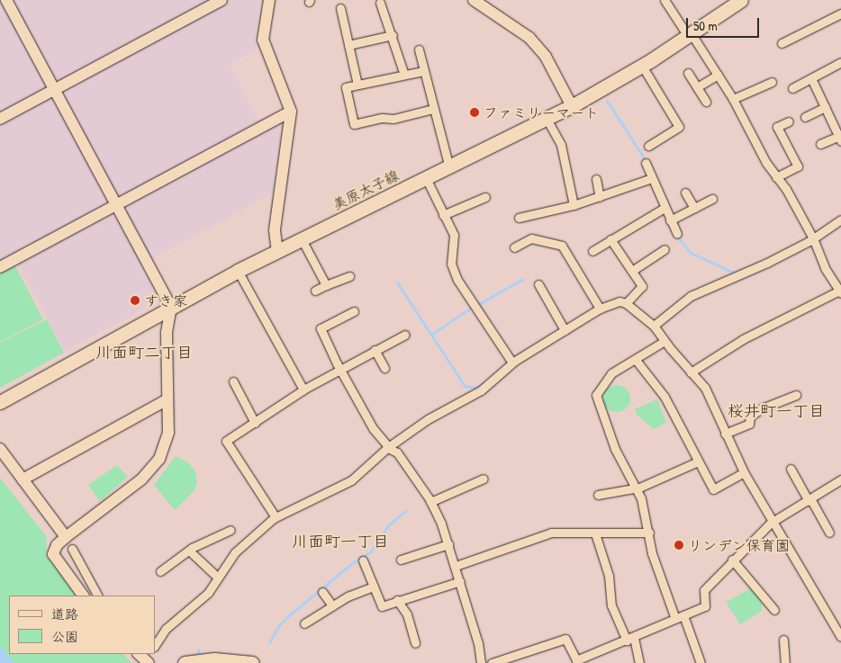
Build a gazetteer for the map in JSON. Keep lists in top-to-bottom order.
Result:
{
  "streets": {
    "main road": ["美原太子線"]
  },
  "districts": ["川面町二丁目", "桜井町一丁目", "川面町一丁目"],
  "places": ["ファミリーマート", "すき家", "リンデン保育園"],
  "legend": ["道路", "公園"],
  "scale_bar": "50 m"
}
